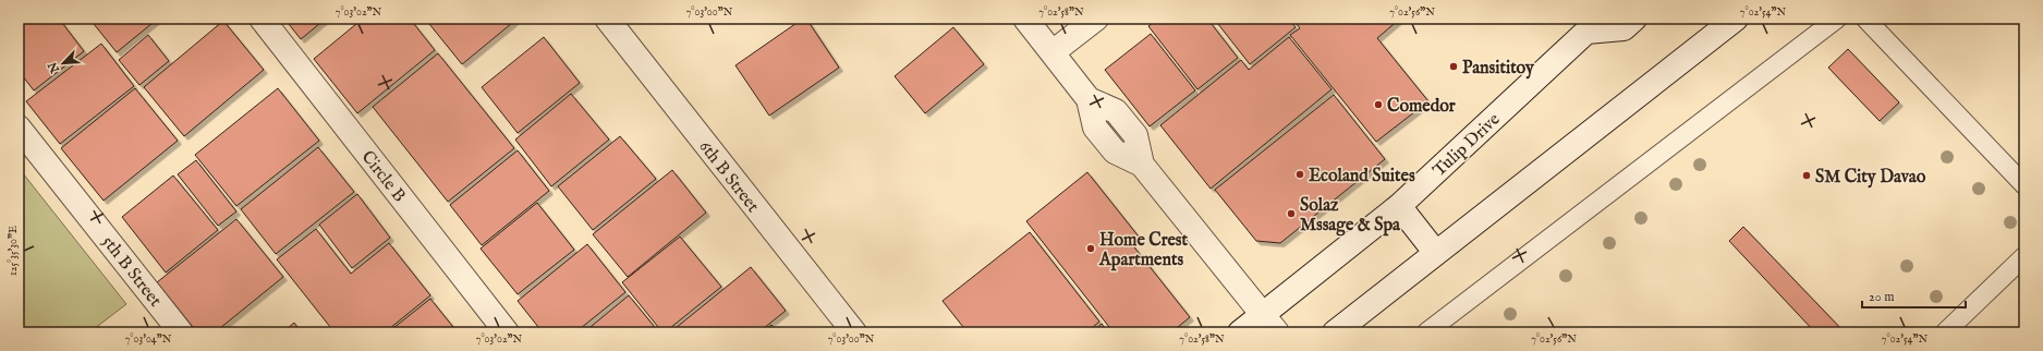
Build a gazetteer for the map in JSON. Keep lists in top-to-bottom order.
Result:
{
  "streets": {
    "street": [
      "Tulip Drive",
      "Circle B",
      "6th B Street",
      "5th B Street"
    ]
  },
  "places": [
    "Pansititoy",
    "Comedor",
    "Ecoland Suites",
    "SM City Davao",
    "Solaz Mssage & Spa",
    "Home Crest Apartments"
  ],
  "scale_bar": "20 m",
  "north": "bottom left",
  "coordinates": [
    "7°03'02\"N",
    "7°03'00\"N",
    "7°02'58\"N",
    "7°02'56\"N",
    "7°02'54\"N",
    "125°35'30\"E",
    "7°03'04\"N"
  ]
}
